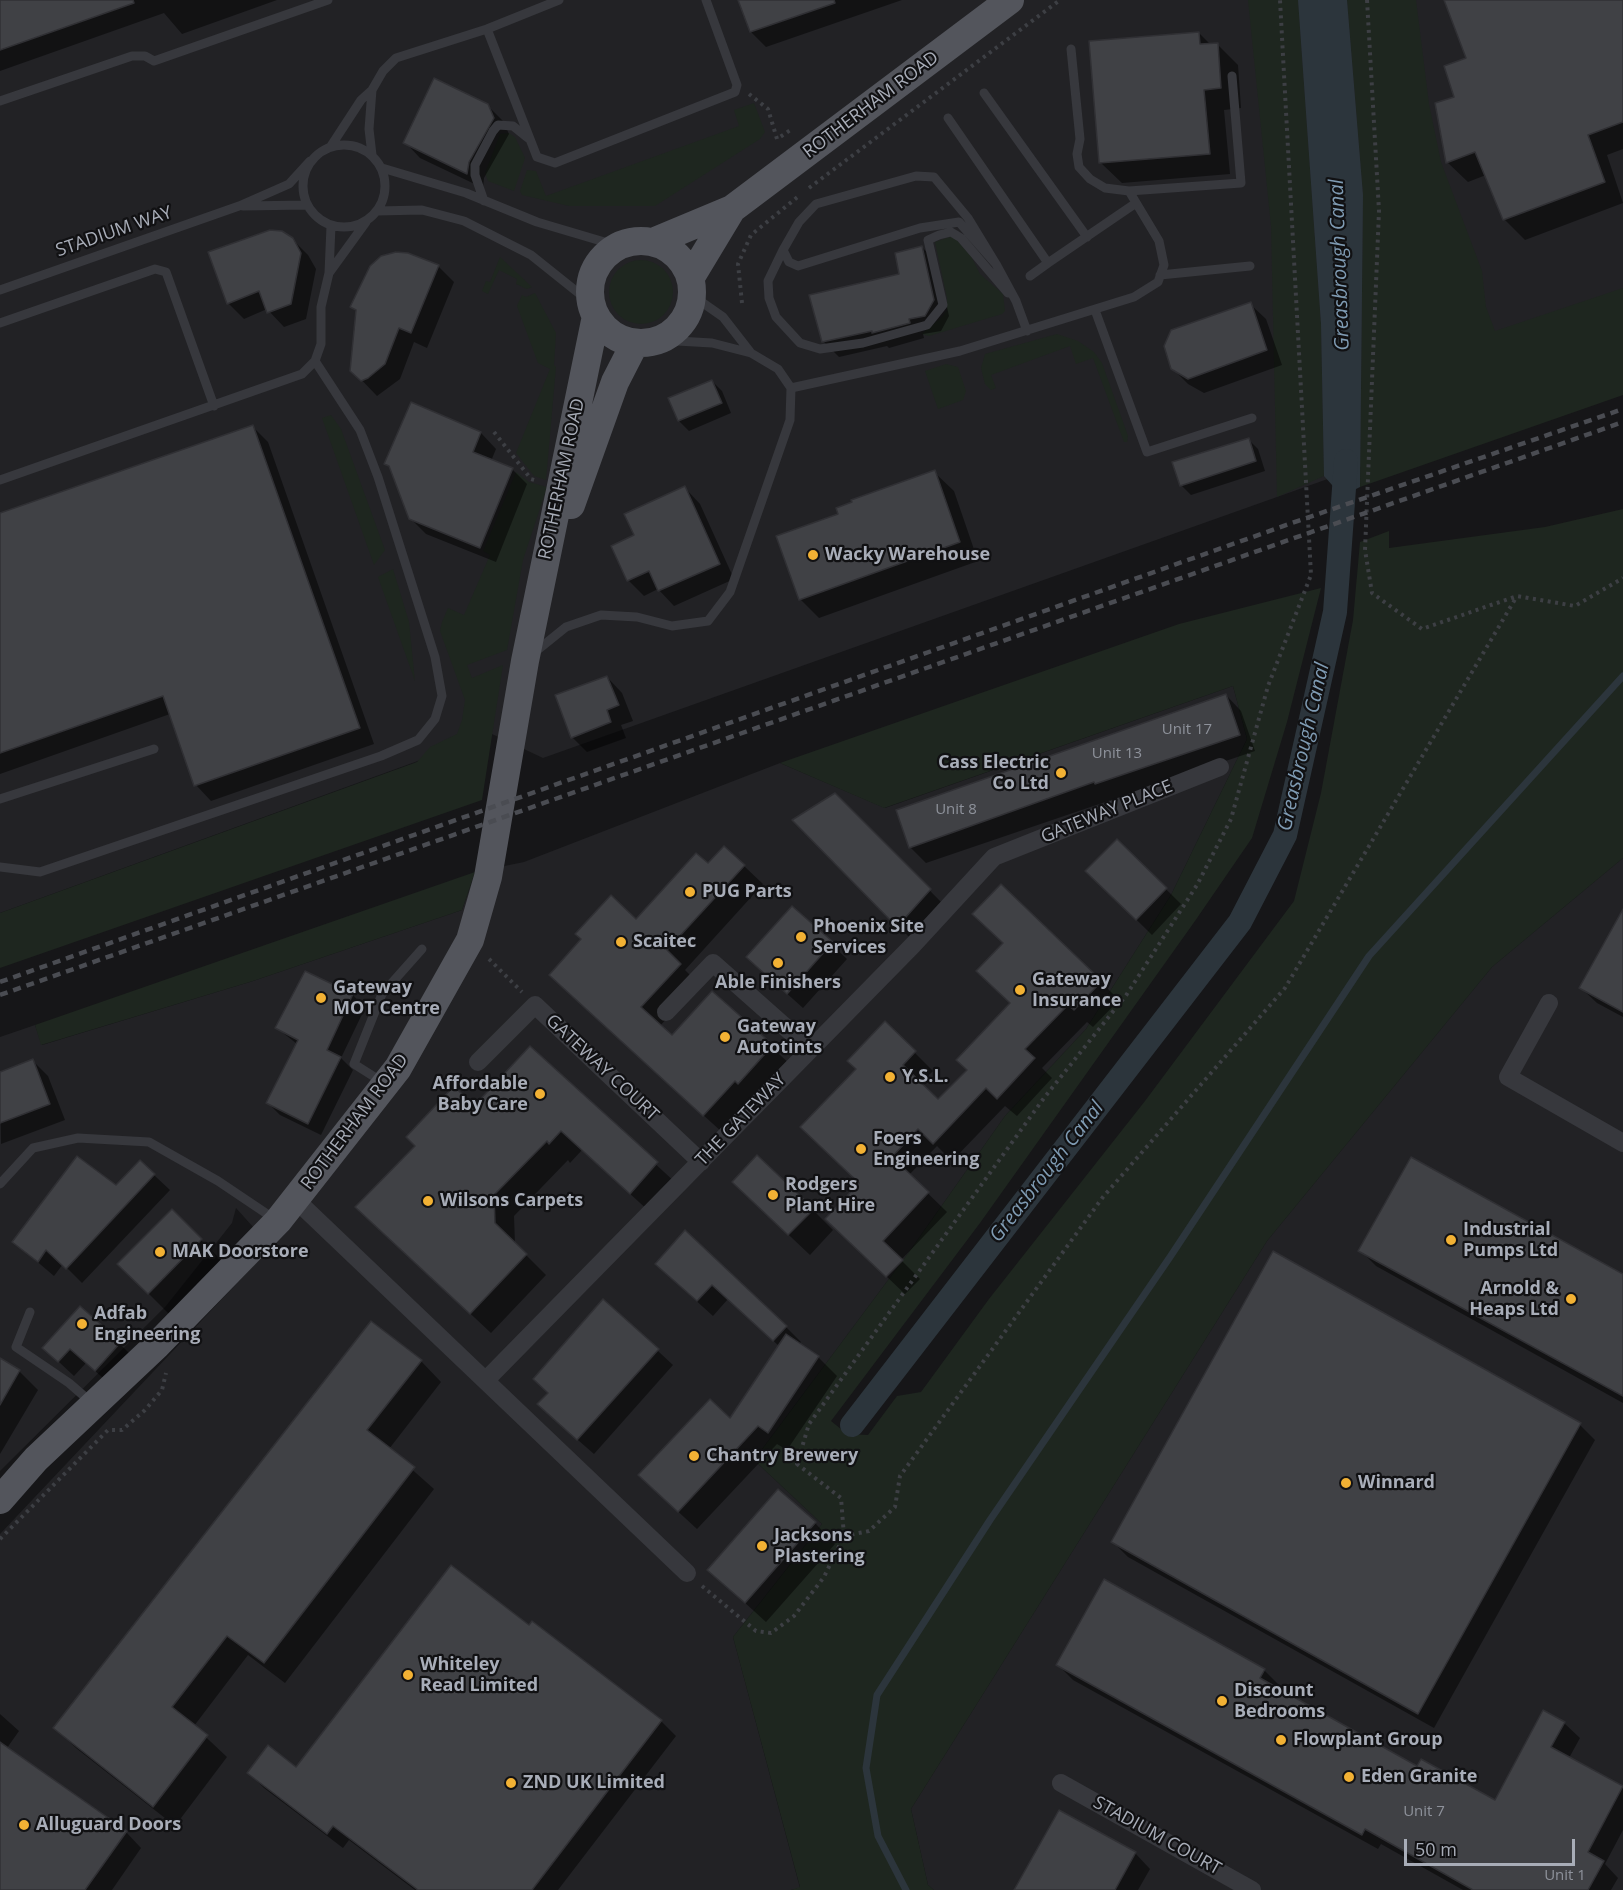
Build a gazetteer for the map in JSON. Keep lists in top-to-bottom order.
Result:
{
  "streets": {
    "main road": ["ROTHERHAM ROAD"],
    "street": [
      "GATEWAY PLACE",
      "GATEWAY COURT",
      "THE GATEWAY",
      "STADIUM COURT"
    ],
    "lane": ["STADIUM WAY"]
  },
  "crossings": [
    ["GATEWAY PLACE", "THE GATEWAY"],
    ["GATEWAY COURT", "THE GATEWAY"]
  ],
  "water": ["Greasbrough Canal"],
  "places": [
    "Wacky Warehouse",
    "Cass Electric Co Ltd",
    "PUG Parts",
    "Phoenix Site Services",
    "Scaitec",
    "Able Finishers",
    "Gateway Insurance",
    "Gateway MOT Centre",
    "Gateway Autotints",
    "Y.S.L.",
    "Affordable Baby Care",
    "Foers Engineering",
    "Rodgers Plant Hire",
    "Wilsons Carpets",
    "Industrial Pumps Ltd",
    "MAK Doorstore",
    "Arnold & Heaps Ltd",
    "Adfab Engineering",
    "Chantry Brewery",
    "Winnard",
    "Jacksons Plastering",
    "Whiteley Read Limited",
    "Discount Bedrooms",
    "Flowplant Group",
    "Eden Granite",
    "ZND UK Limited",
    "Alluguard Doors"
  ],
  "house_numbers": [
    "Unit 17",
    "Unit 13",
    "Unit 8",
    "Unit 7",
    "Unit 1"
  ],
  "scale_bar": "50 m"
}
